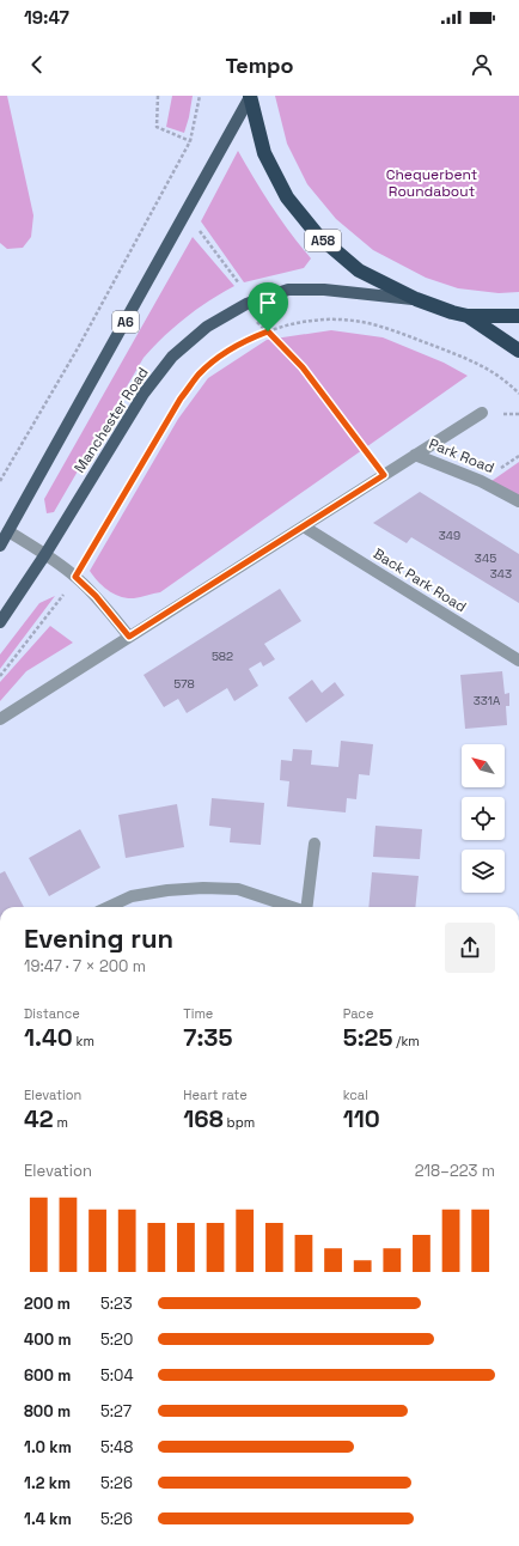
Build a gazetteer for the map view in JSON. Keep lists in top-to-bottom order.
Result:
{
  "streets": {
    "highway": ["A58"],
    "main road": ["A6", "Manchester Road"],
    "street": ["Park Road", "Back Park Road"]
  },
  "crossings": [
    ["A58", "A6"],
    ["A58", "Manchester Road"]
  ],
  "parks": ["Chequerbent Roundabout"],
  "house_numbers": [
    "349",
    "345",
    "343",
    "582",
    "578",
    "331A"
  ],
  "north": "top left",
  "page": {
    "status": "19:47",
    "header": "Tempo",
    "heading": ["Evening run", "19:47 · 7 × 200 m"],
    "stats": [
      ["Distance", "1.40 km"],
      ["Time", "7:35"],
      ["Pace", "5:25 /km"],
      ["Elevation", "42 m"],
      ["Heart rate", "168 bpm"],
      ["kcal", "110"]
    ],
    "chart": ["Elevation", "218–223 m"],
    "list": [
      {
        "name": "200 m",
        "note": "5:23"
      },
      {
        "name": "400 m",
        "note": "5:20"
      },
      {
        "name": "600 m",
        "note": "5:04"
      },
      {
        "name": "800 m",
        "note": "5:27"
      },
      {
        "name": "1.0 km",
        "note": "5:48"
      },
      {
        "name": "1.2 km",
        "note": "5:26"
      },
      {
        "name": "1.4 km",
        "note": "5:26"
      }
    ]
  }
}
